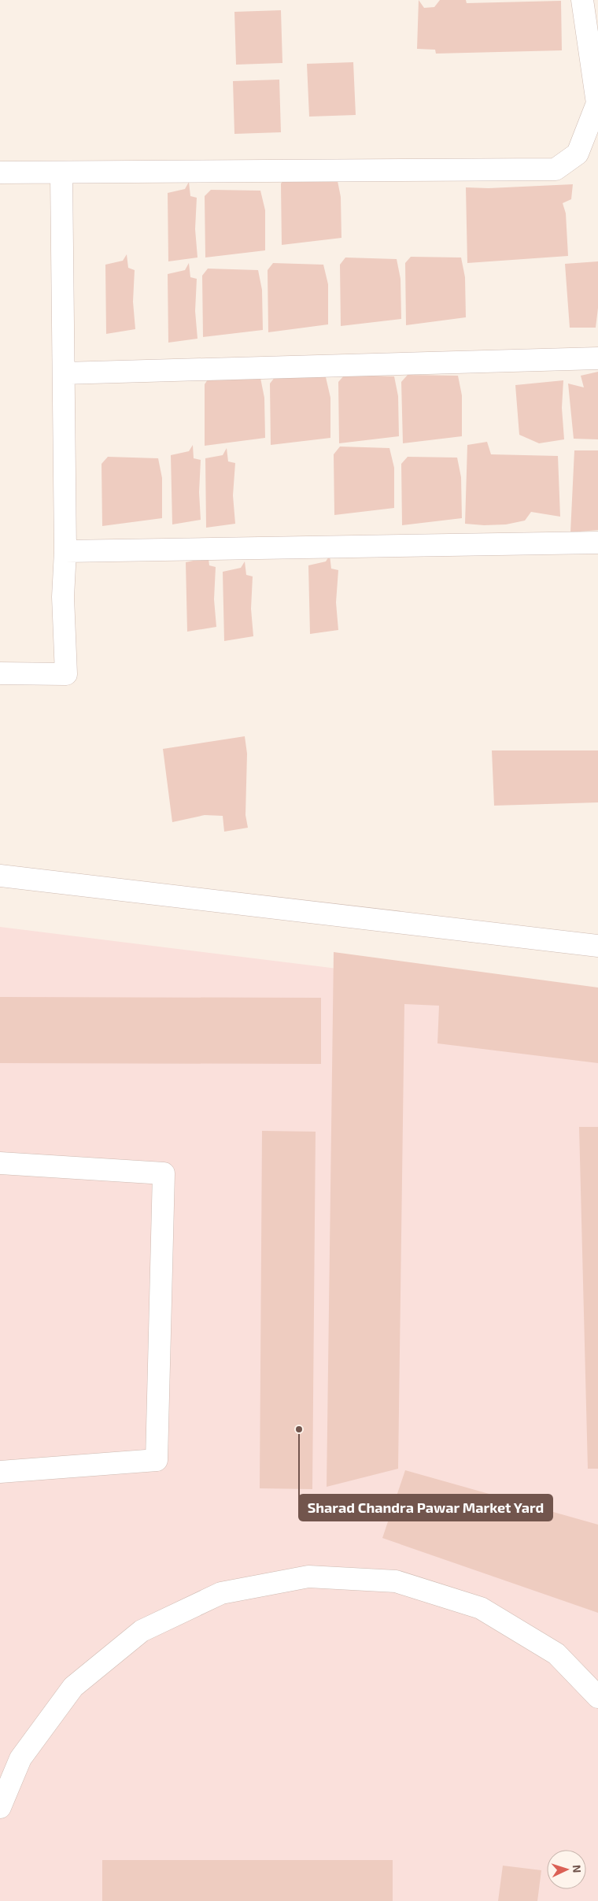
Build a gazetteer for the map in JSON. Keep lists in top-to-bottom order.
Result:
{
  "places": ["Sharad Chandra Pawar Market Yard"],
  "north": "right"
}
